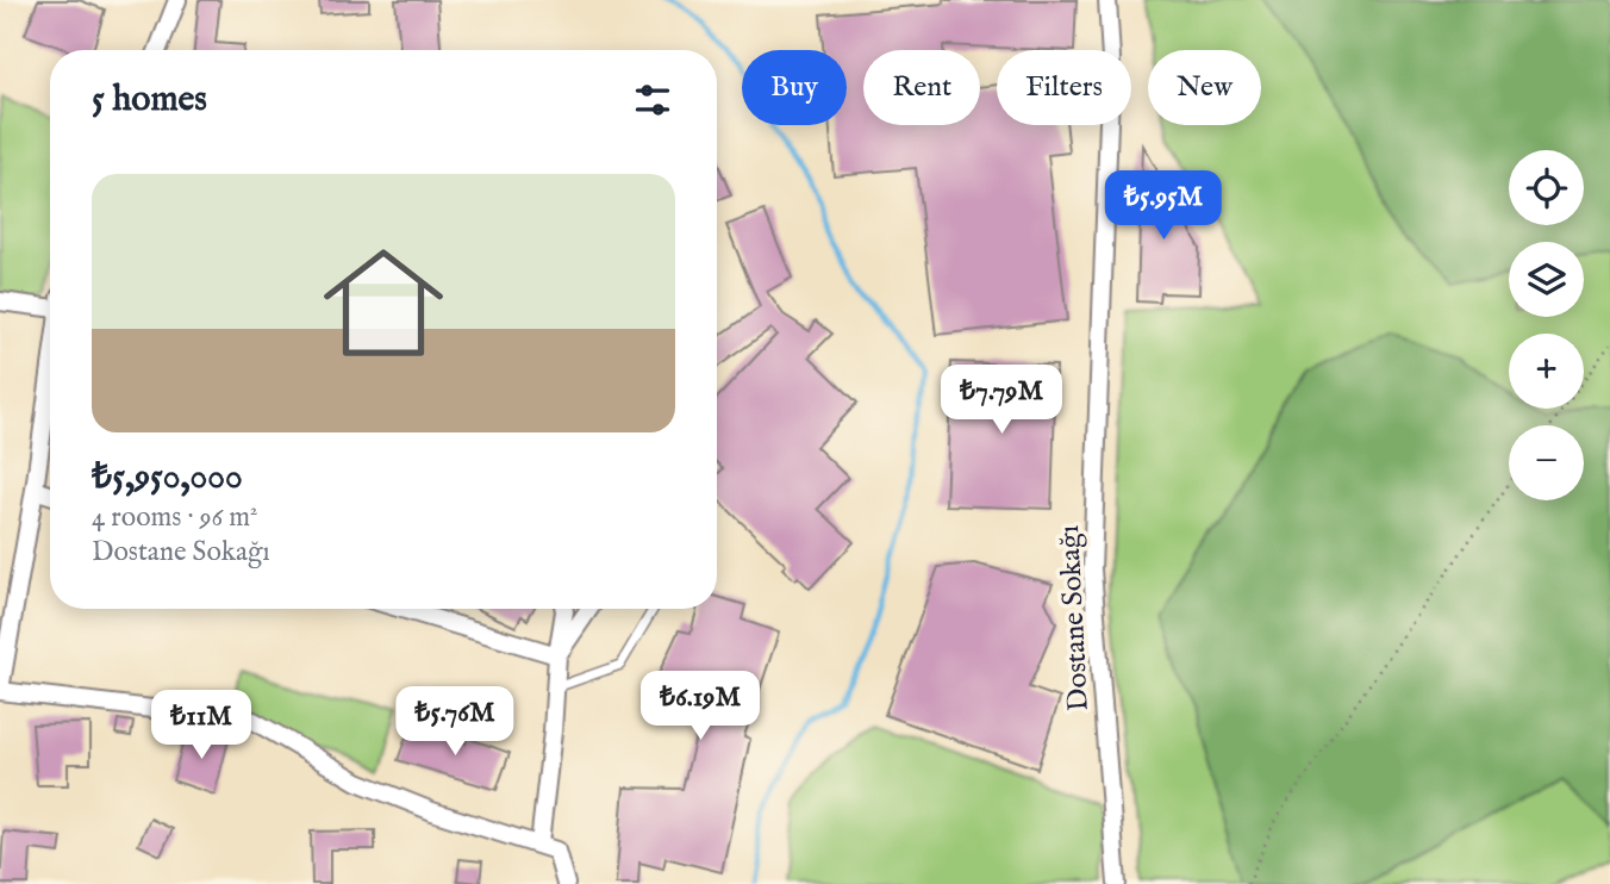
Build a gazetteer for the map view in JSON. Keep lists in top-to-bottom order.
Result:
{
  "streets": {
    "street": ["Dostane Sokağı"]
  },
  "page": {
    "chip": [
      "Buy",
      "Rent",
      "Filters",
      "New"
    ],
    "heading": "5 homes",
    "map_buttons": ["+", "−"],
    "list": [
      {
        "name": "₺5,950,000",
        "note": "4 rooms · 96 m² · Dostane Sokağı"
      }
    ],
    "price": [
      "₺5.95M",
      "₺7.79M",
      "₺6.19M",
      "₺5.76M",
      "₺11M"
    ]
  }
}
